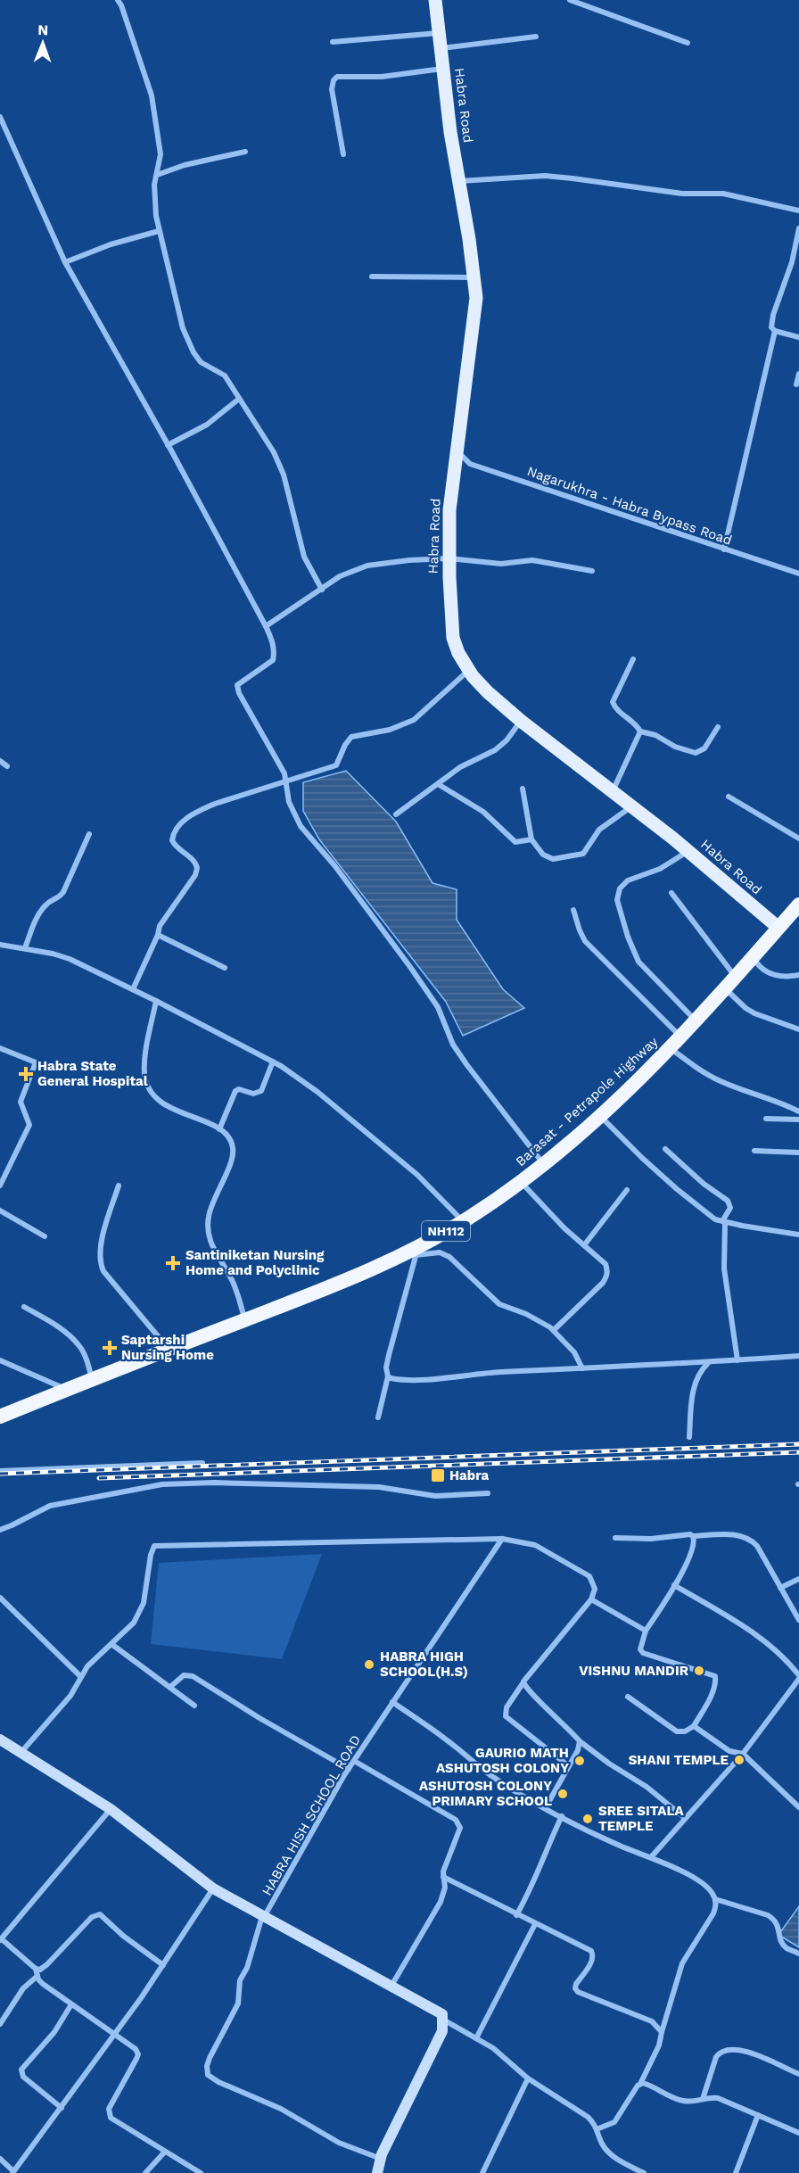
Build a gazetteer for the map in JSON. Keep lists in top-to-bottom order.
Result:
{
  "streets": {
    "highway": ["Barasat - Petrapole Highway", "NH112"],
    "main road": ["Habra Road"],
    "street": ["Nagarukhra - Habra Bypass Road", "HABRA HISH SCHOOL ROAD"]
  },
  "crossings": [
    ["Habra Road", "Nagarukhra - Habra Bypass Road"],
    ["Habra Road", "Barasat - Petrapole Highway"]
  ],
  "places": {
    "health": ["Habra State General Hospital", "Santiniketan Nursing Home and Polyclinic", "Saptarshi Nursing Home"],
    "transit": ["Habra"],
    "other": [
      "HABRA HIGH SCHOOL(H.S)",
      "VISHNU MANDIR",
      "SHANI TEMPLE",
      "GAURIO MATH ASHUTOSH COLONY",
      "ASHUTOSH COLONY PRIMARY SCHOOL",
      "SREE SITALA TEMPLE"
    ]
  },
  "north": "top"
}
